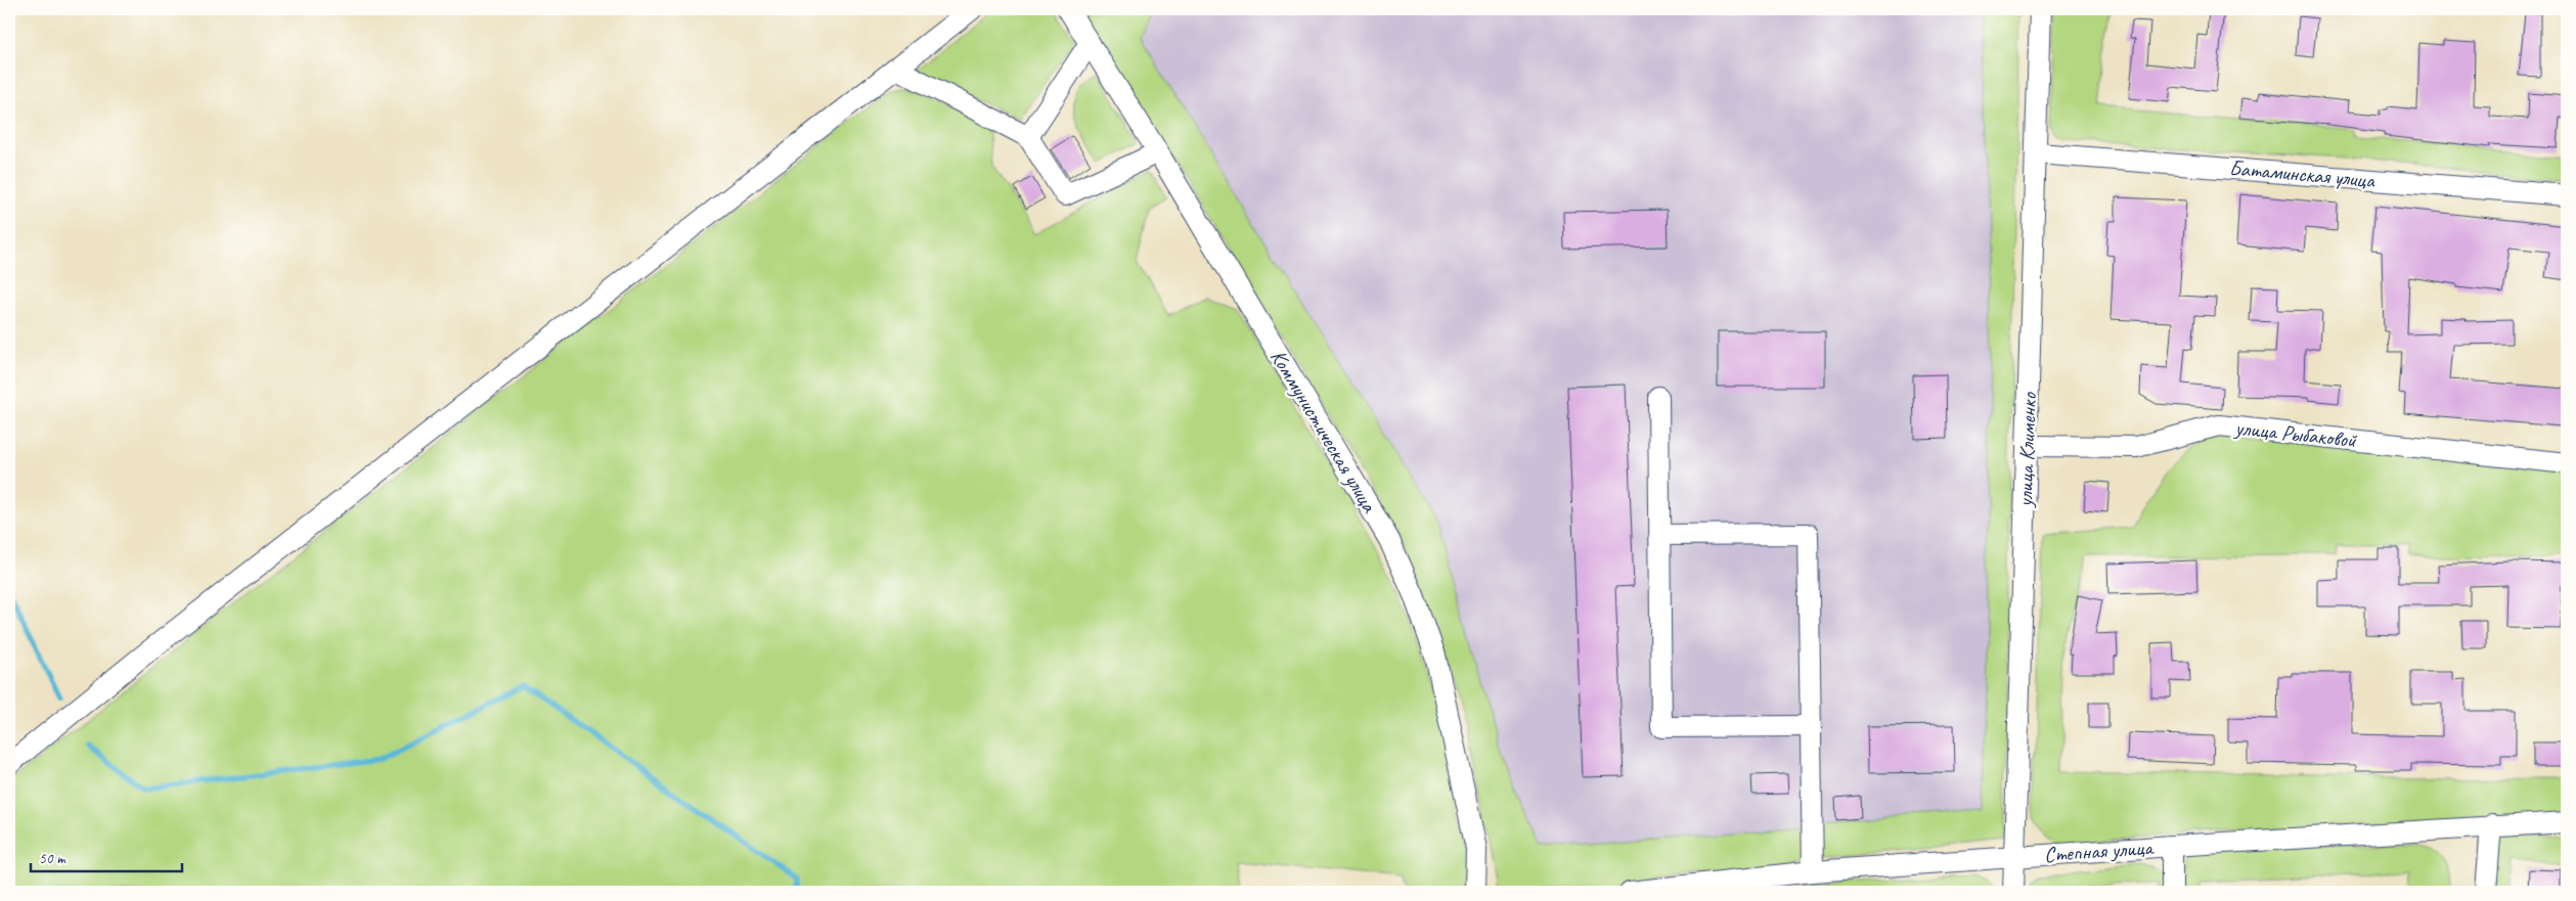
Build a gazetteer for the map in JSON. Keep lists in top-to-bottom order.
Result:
{
  "streets": {
    "street": [
      "Батаминская улица",
      "Коммунистическая улица",
      "улица Рыбаковой",
      "улица Клименко",
      "Степная улица"
    ]
  },
  "crossings": [
    ["Батаминская улица", "улица Клименко"],
    ["улица Рыбаковой", "улица Клименко"],
    ["улица Клименко", "Степная улица"]
  ],
  "scale_bar": "50 m"
}
